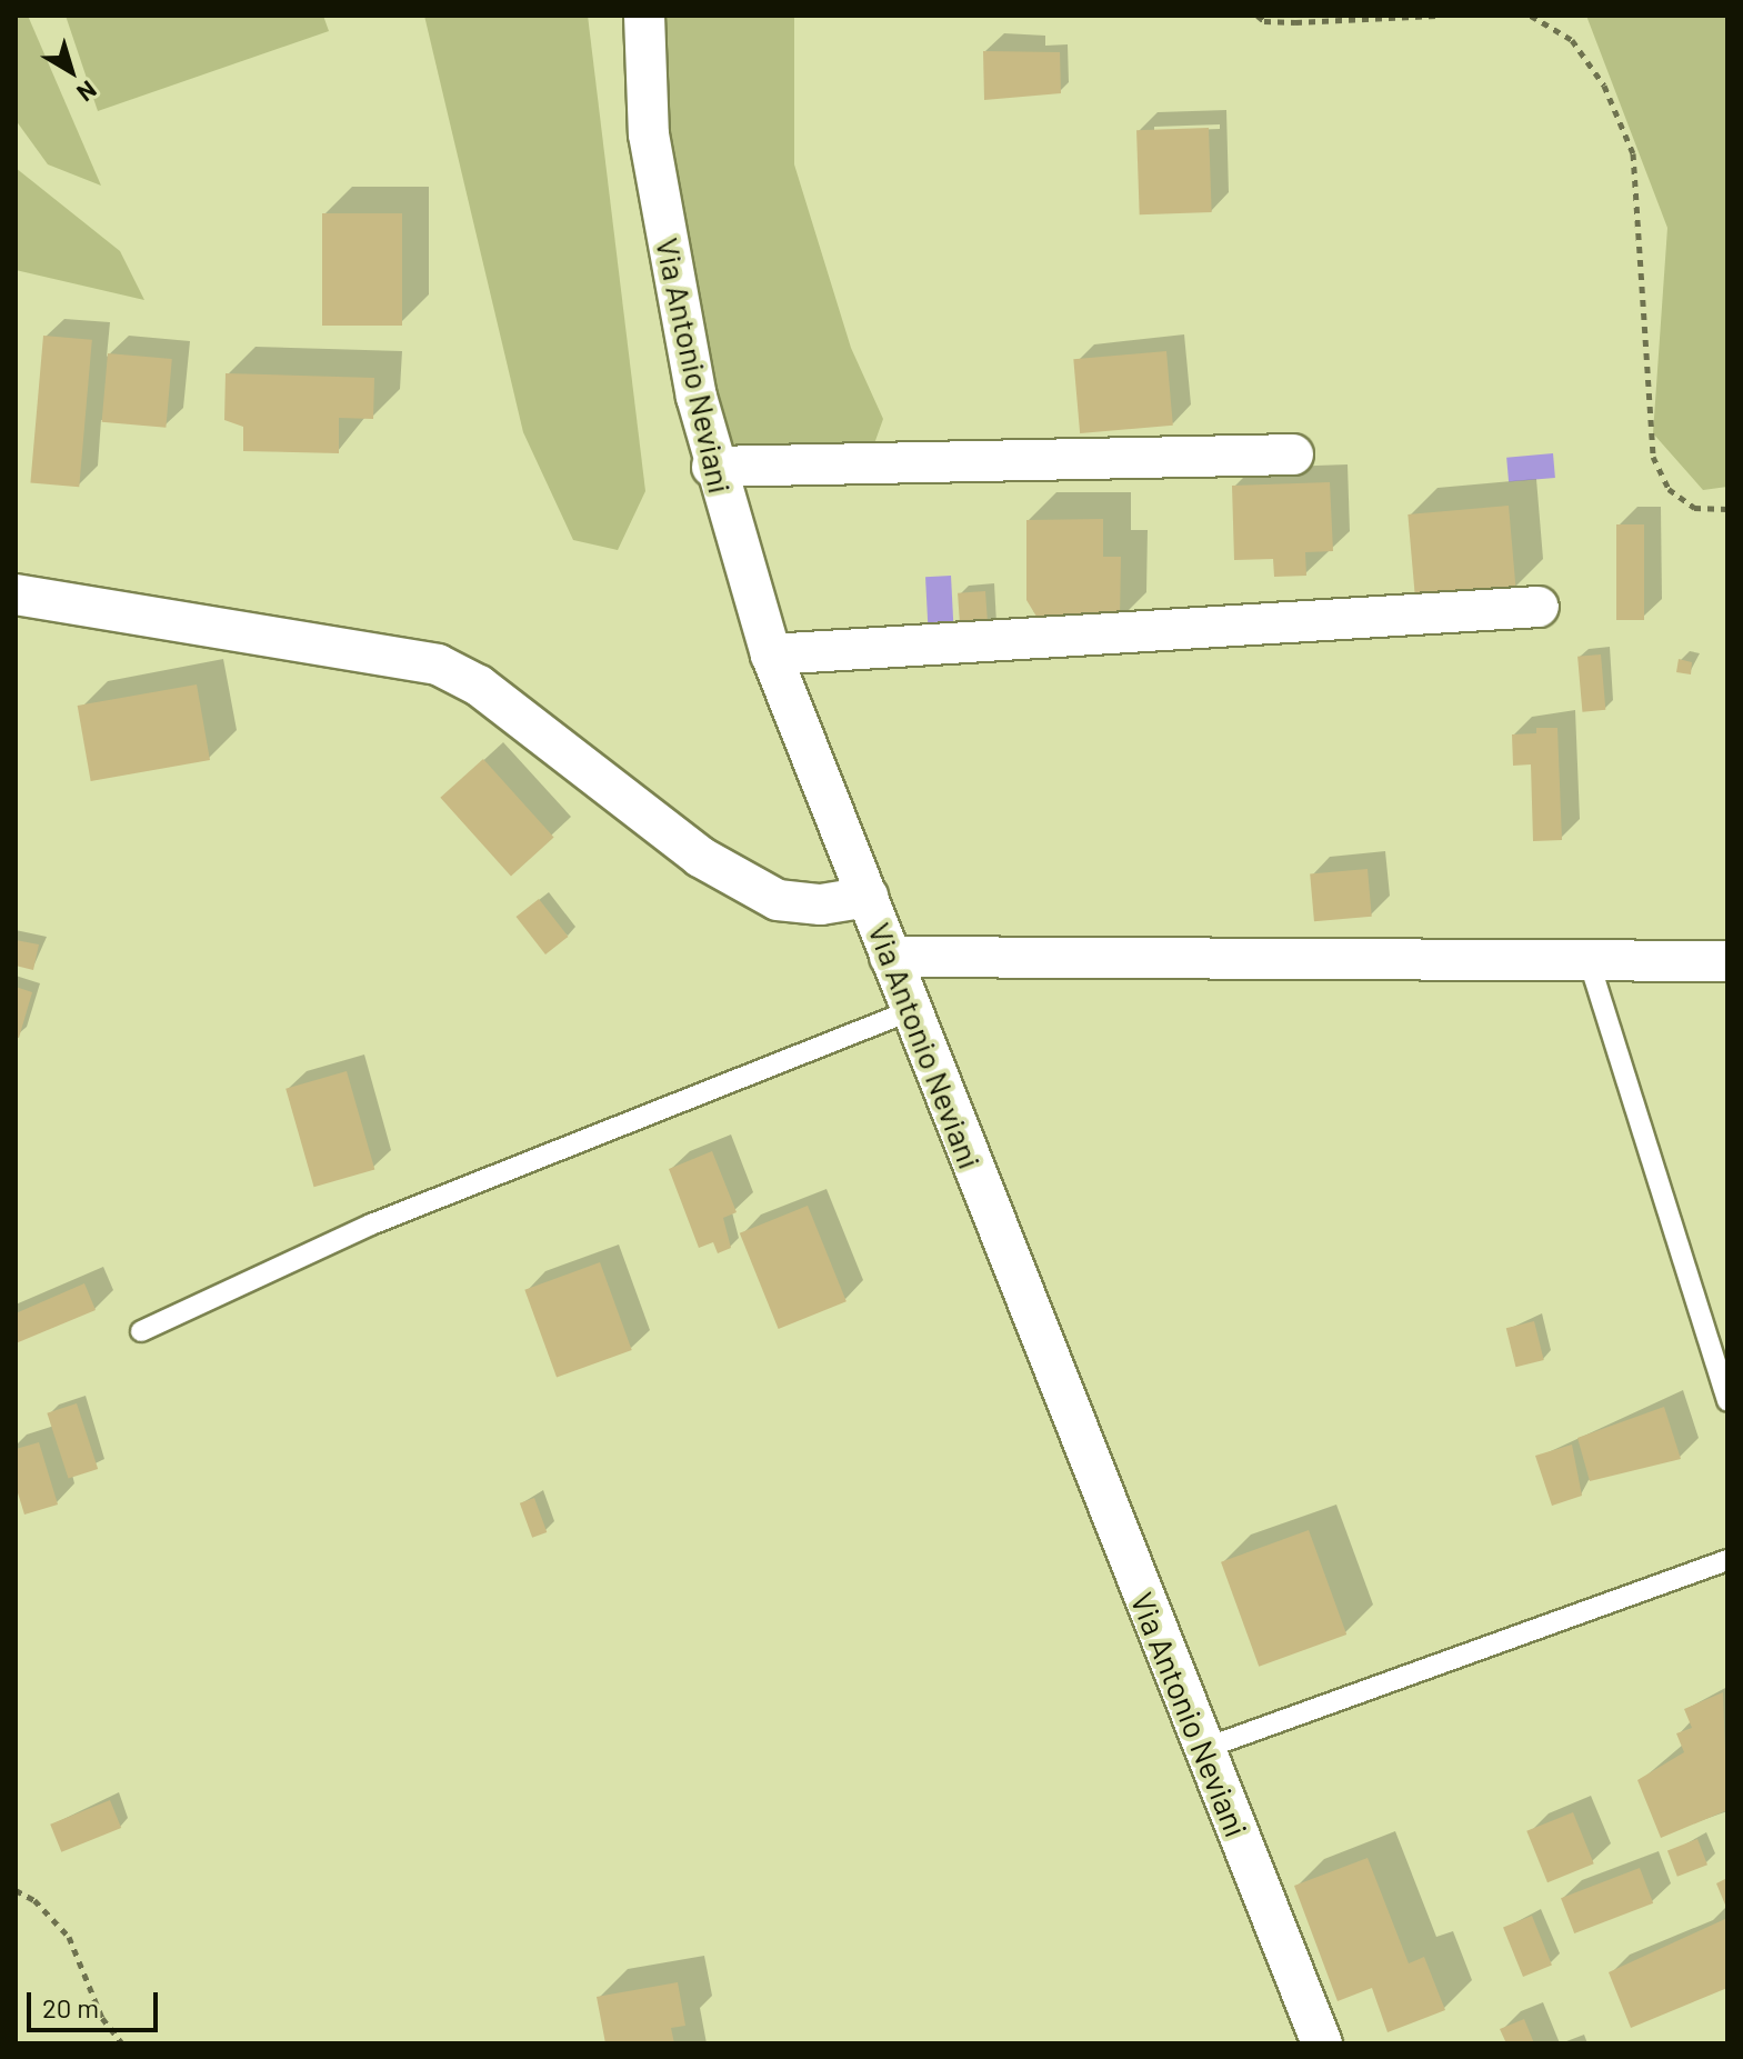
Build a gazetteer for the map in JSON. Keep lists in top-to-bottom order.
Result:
{
  "streets": {
    "street": ["Via Antonio Neviani"]
  },
  "scale_bar": "20 m",
  "north": "bottom right"
}
